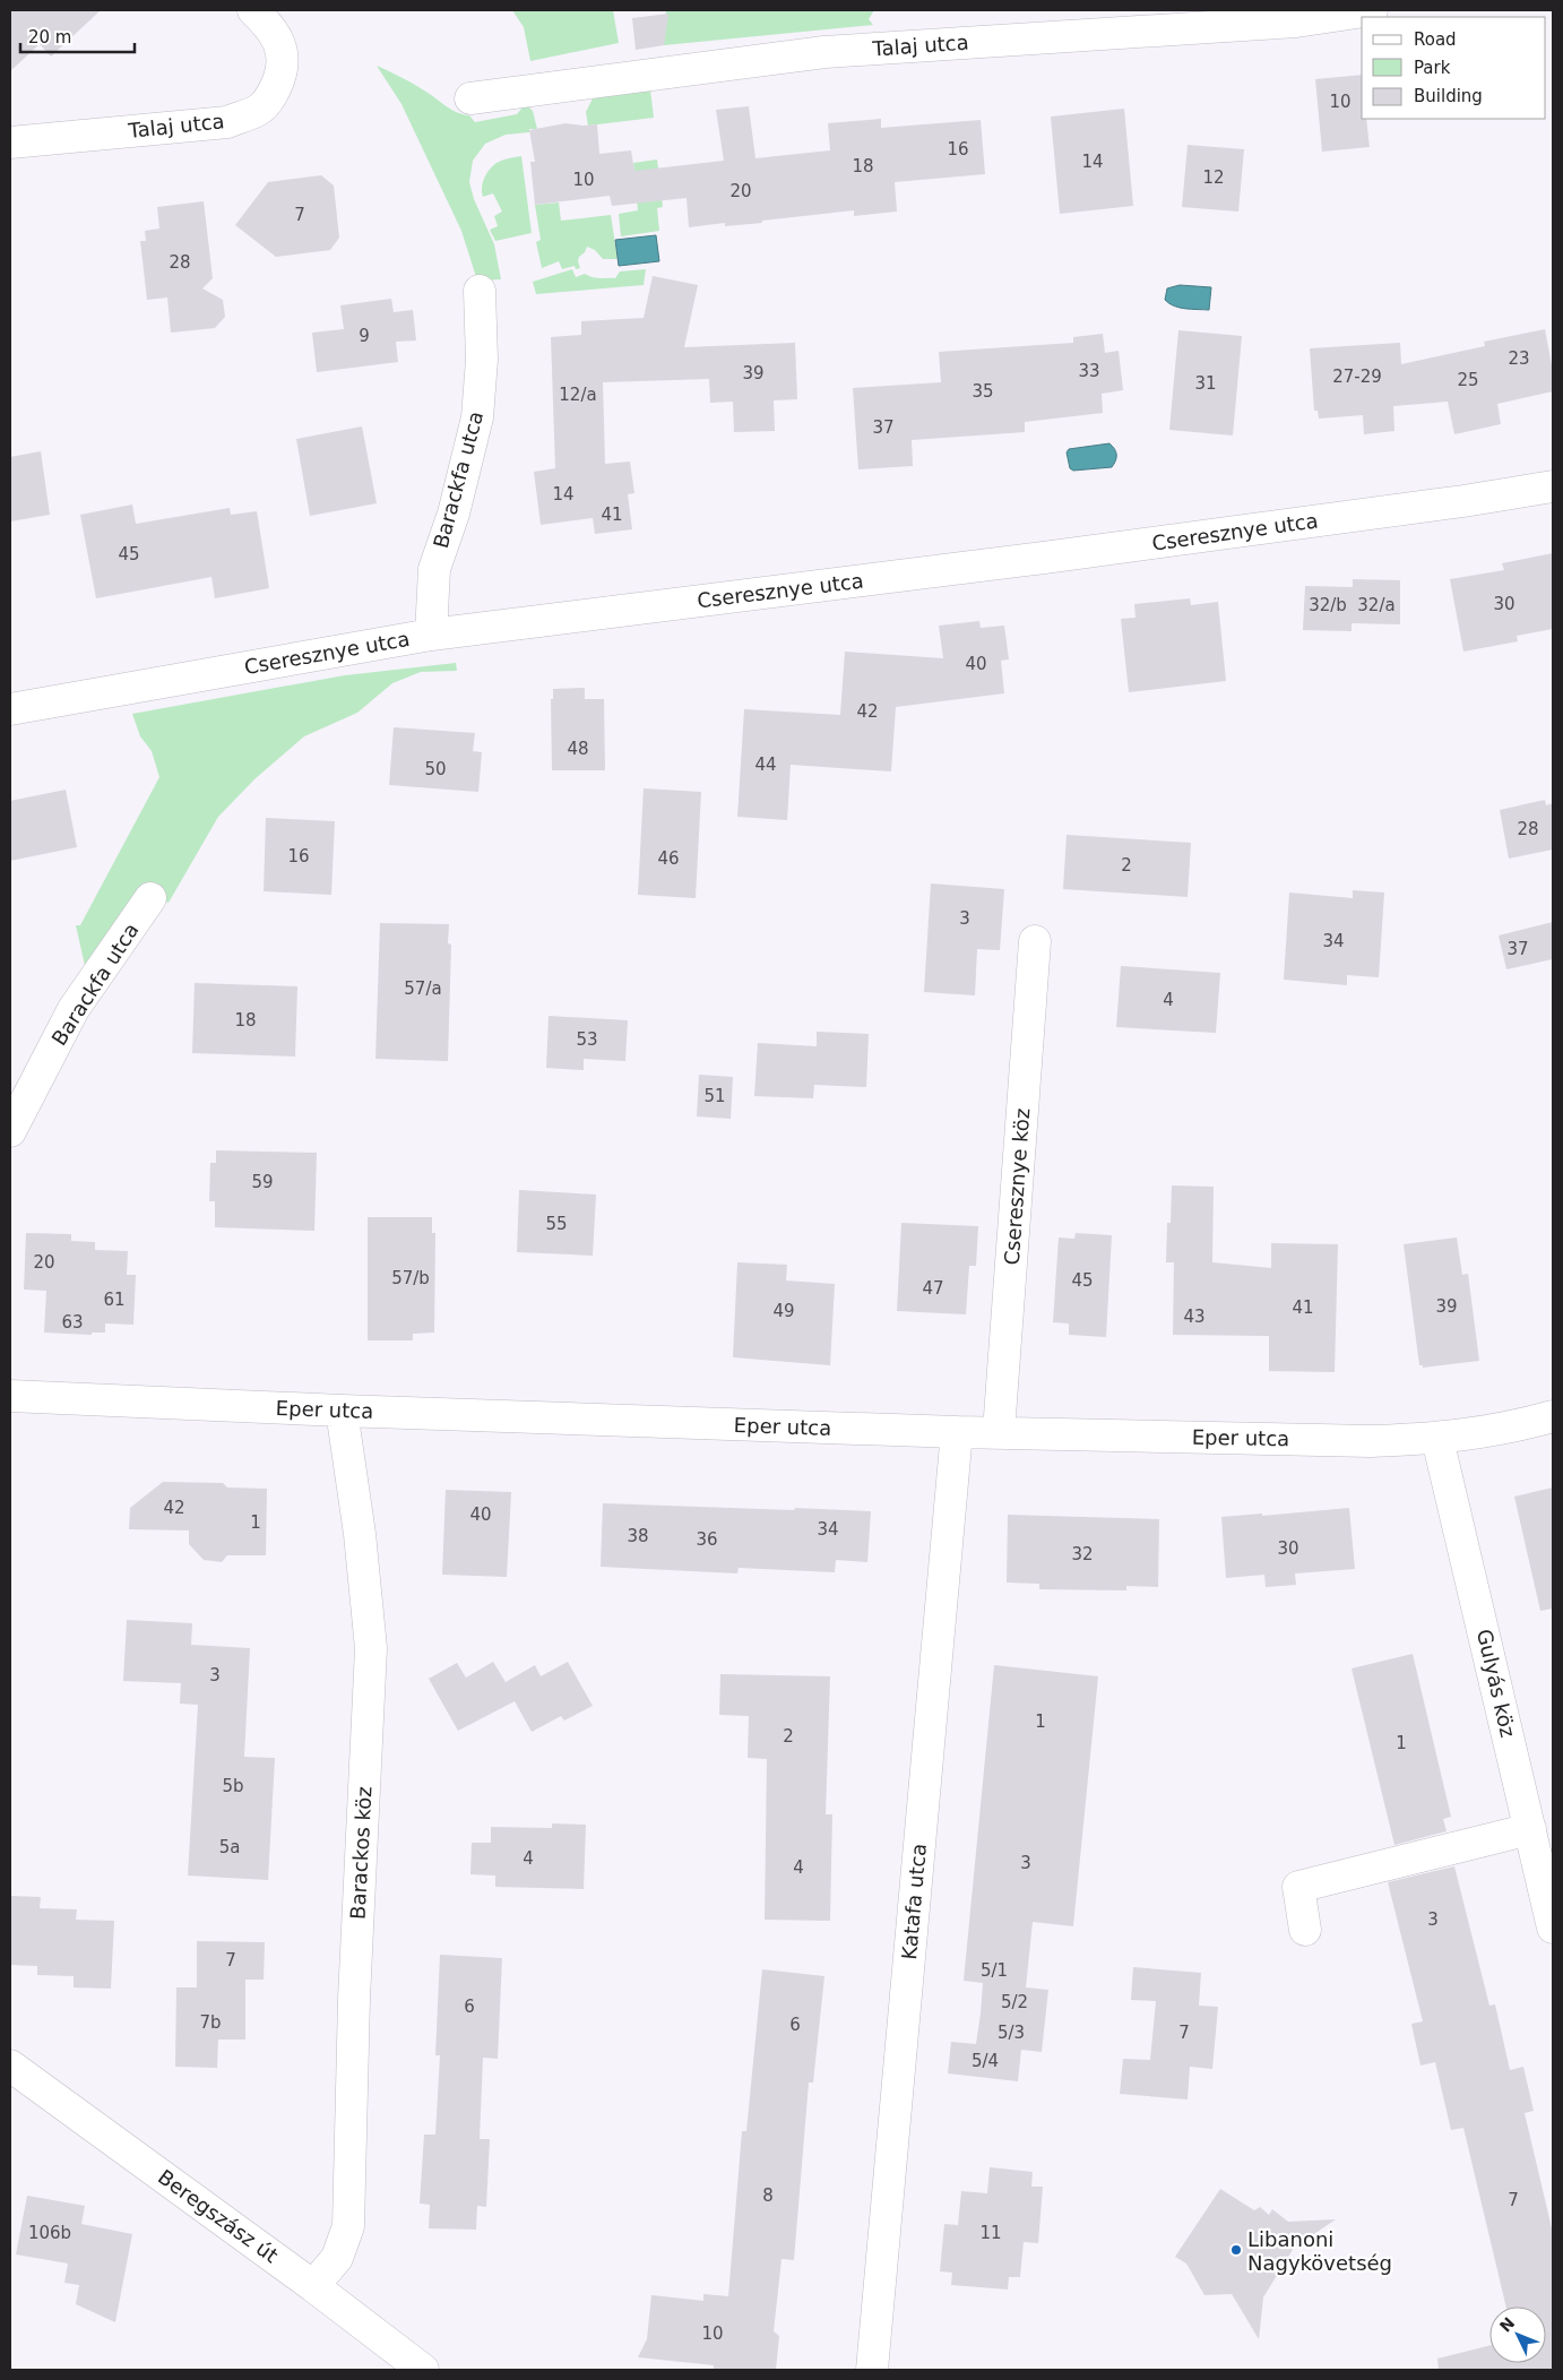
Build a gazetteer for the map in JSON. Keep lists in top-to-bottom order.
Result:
{
  "streets": {
    "street": [
      "Talaj utca",
      "Barackfa utca",
      "Cseresznye utca",
      "Cseresznye köz",
      "Eper utca",
      "Gulyás köz",
      "Barackos köz",
      "Katafa utca",
      "Beregszász út"
    ]
  },
  "crossings": [
    ["Barackfa utca", "Cseresznye utca"],
    ["Cseresznye köz", "Eper utca"],
    ["Eper utca", "Gulyás köz"],
    ["Eper utca", "Barackos köz"],
    ["Eper utca", "Katafa utca"],
    ["Barackos köz", "Beregszász út"]
  ],
  "places": ["Libanoni Nagykövetség"],
  "house_numbers": [
    "10",
    "16",
    "14",
    "18",
    "12",
    "10",
    "20",
    "7",
    "28",
    "9",
    "23",
    "33",
    "39",
    "27-29",
    "25",
    "31",
    "35",
    "12/a",
    "37",
    "14",
    "41",
    "45",
    "30",
    "32/b",
    "32/a",
    "40",
    "42",
    "48",
    "44",
    "50",
    "28",
    "16",
    "46",
    "2",
    "3",
    "34",
    "37",
    "57/a",
    "4",
    "18",
    "53",
    "51",
    "59",
    "55",
    "20",
    "57/b",
    "45",
    "47",
    "61",
    "39",
    "41",
    "49",
    "43",
    "63",
    "42",
    "40",
    "1",
    "34",
    "38",
    "36",
    "30",
    "32",
    "3",
    "1",
    "2",
    "1",
    "5b",
    "5a",
    "4",
    "3",
    "4",
    "3",
    "7",
    "5/1",
    "5/2",
    "6",
    "7b",
    "6",
    "5/3",
    "7",
    "5/4",
    "8",
    "7",
    "106b",
    "11",
    "10"
  ],
  "legend": ["Road", "Park", "Building"],
  "scale_bar": "20 m",
  "north": "top left"
}
